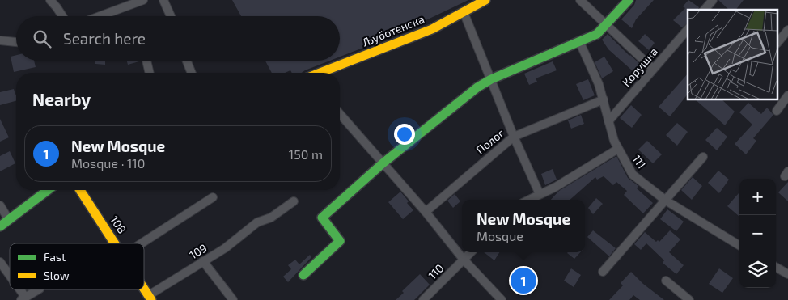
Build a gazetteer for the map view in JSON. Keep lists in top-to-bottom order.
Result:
{
  "streets": {
    "street": [
      "Љуботенска",
      "Корушка",
      "Полог",
      "111",
      "108",
      "109",
      "110"
    ]
  },
  "crossings": [
    ["Корушка", "111"],
    ["Полог", "111"],
    ["108", "109"]
  ],
  "legend": ["Fast", "Slow"],
  "page": {
    "search": "Search here",
    "heading": "Nearby",
    "list": [
      {
        "mark": "1",
        "name": "New Mosque",
        "note": "Mosque · 110",
        "value": "150 m"
      }
    ],
    "map_buttons": ["+", "−"],
    "popup": ["New Mosque", "Mosque"],
    "pins": "1"
  }
}
